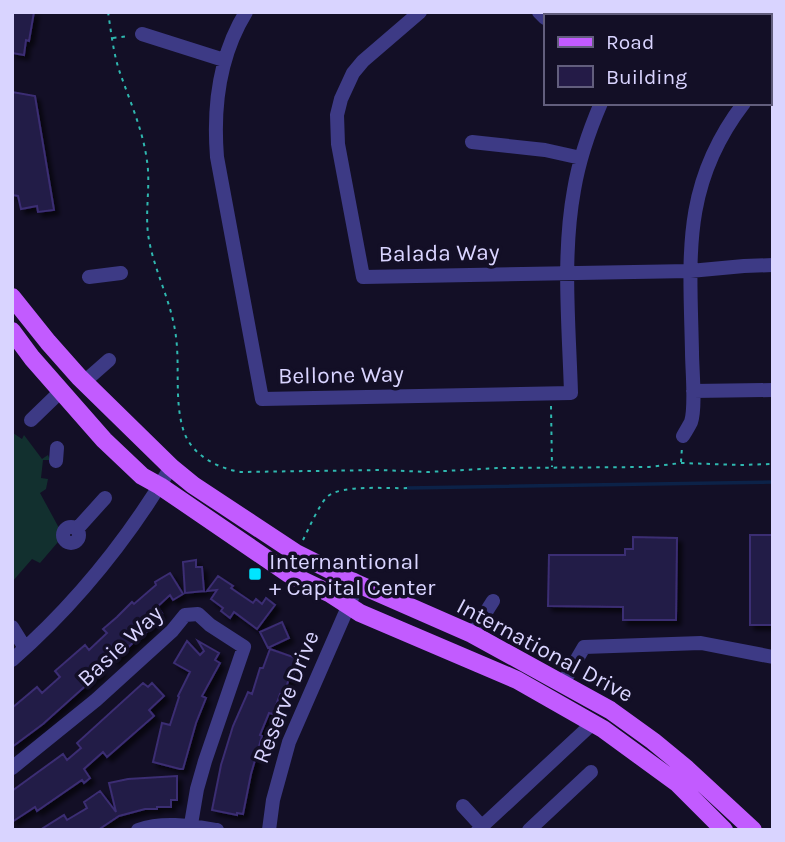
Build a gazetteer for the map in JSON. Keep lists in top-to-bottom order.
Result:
{
  "streets": {
    "main road": ["International Drive"],
    "street": [
      "Balada Way",
      "Bellone Way",
      "Basie Way",
      "Reserve Drive"
    ]
  },
  "crossings": [
    ["International Drive", "Reserve Drive"]
  ],
  "places": {
    "transit": ["Internantional + Capital Center"]
  },
  "legend": ["Road", "Building"]
}
